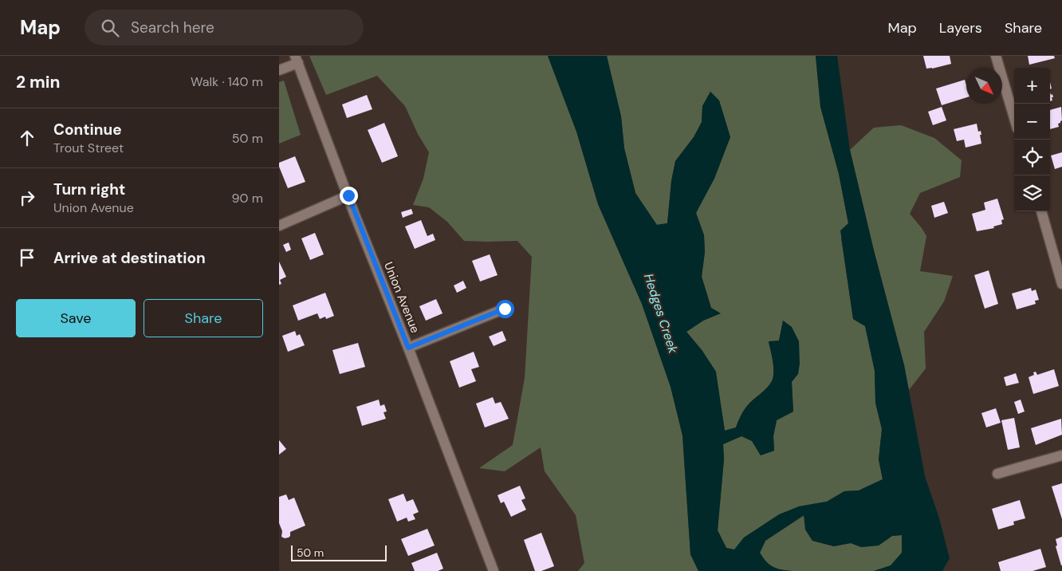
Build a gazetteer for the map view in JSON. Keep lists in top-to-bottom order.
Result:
{
  "streets": {
    "street": ["Union Avenue"]
  },
  "water": ["Hedges Creek"],
  "scale_bar": "50 m",
  "north": "bottom right",
  "page": {
    "header": "Map",
    "search": "Search here",
    "nav": ["Map", "Layers", "Share"],
    "heading": ["2 min", "Walk · 140 m"],
    "map_buttons": ["+", "−"],
    "list": [
      ["Continue", "Trout Street", "50 m"],
      ["Turn right", "Union Avenue", "90 m"],
      "Arrive at destination"
    ],
    "buttons": ["Save", "Share"],
    "scale": "50 m"
  }
}
